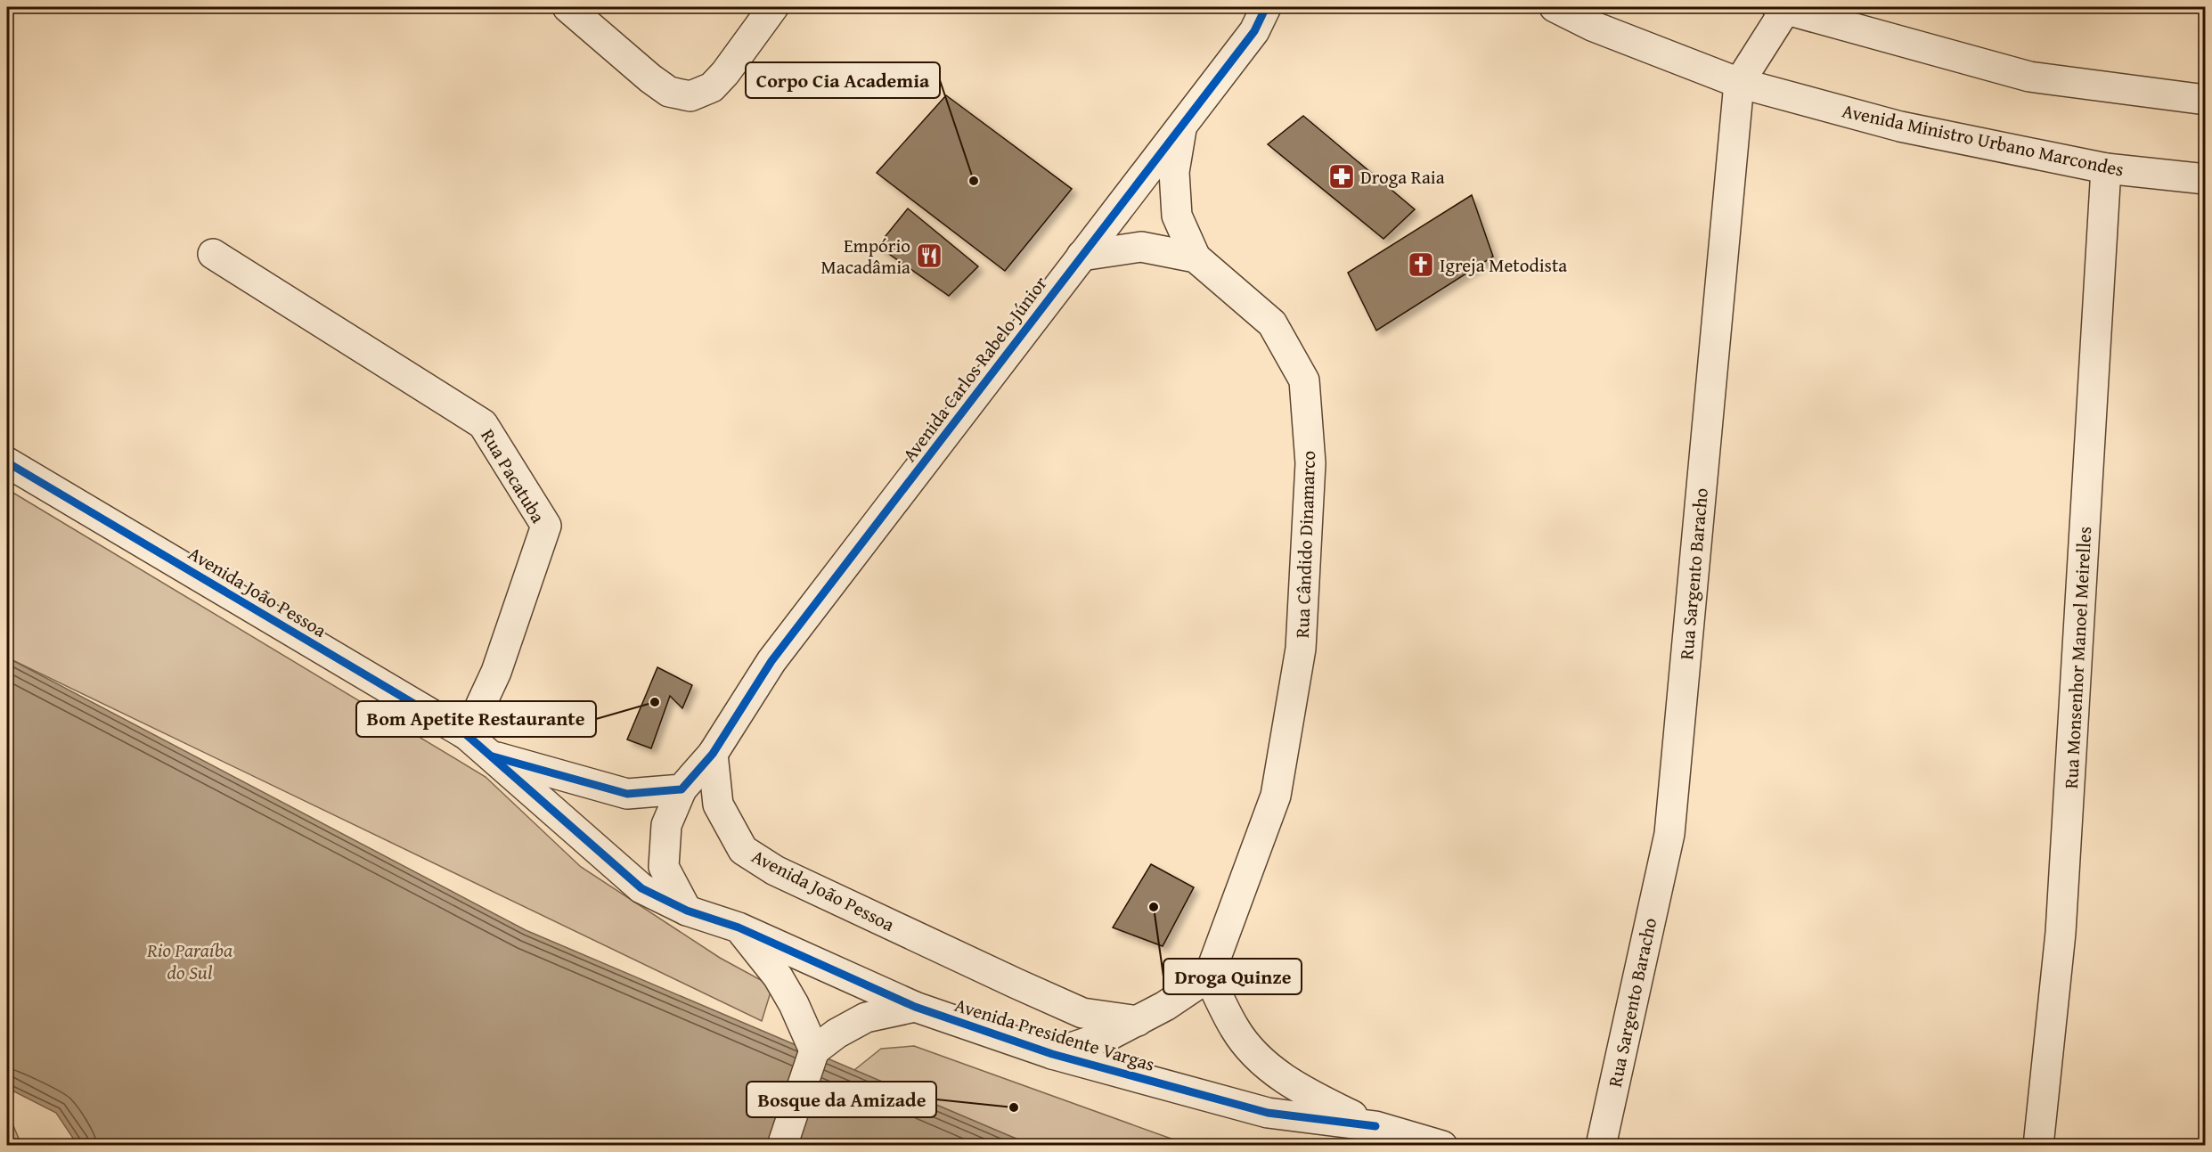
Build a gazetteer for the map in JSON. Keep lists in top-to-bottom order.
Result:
{
  "streets": {
    "street": [
      "Avenida Ministro Urbano Marcondes",
      "Avenida Carlos Rabelo Júnior",
      "Rua Pacatuba",
      "Rua Cândido Dinamarco",
      "Rua Sargento Baracho",
      "Avenida João Pessoa",
      "Rua Monsenhor Manoel Meirelles",
      "Avenida Presidente Vargas"
    ]
  },
  "crossings": [
    ["Avenida Ministro Urbano Marcondes", "Rua Sargento Baracho"],
    ["Avenida Ministro Urbano Marcondes", "Rua Monsenhor Manoel Meirelles"],
    ["Avenida Carlos Rabelo Júnior", "Rua Cândido Dinamarco"],
    ["Avenida Carlos Rabelo Júnior", "Avenida João Pessoa"],
    ["Rua Pacatuba", "Avenida João Pessoa"],
    ["Rua Cândido Dinamarco", "Avenida Presidente Vargas"],
    ["Avenida João Pessoa", "Avenida Presidente Vargas"]
  ],
  "water": ["Rio Paraíba do Sul"],
  "places": {
    "pharmacy": ["Droga Raia"],
    "other": [
      "Corpo Cia Academia",
      "Bom Apetite Restaurante",
      "Droga Quinze",
      "Bosque da Amizade"
    ],
    "restaurant": ["Empório Macadâmia"],
    "church": ["Igreja Metodista"]
  }
}
